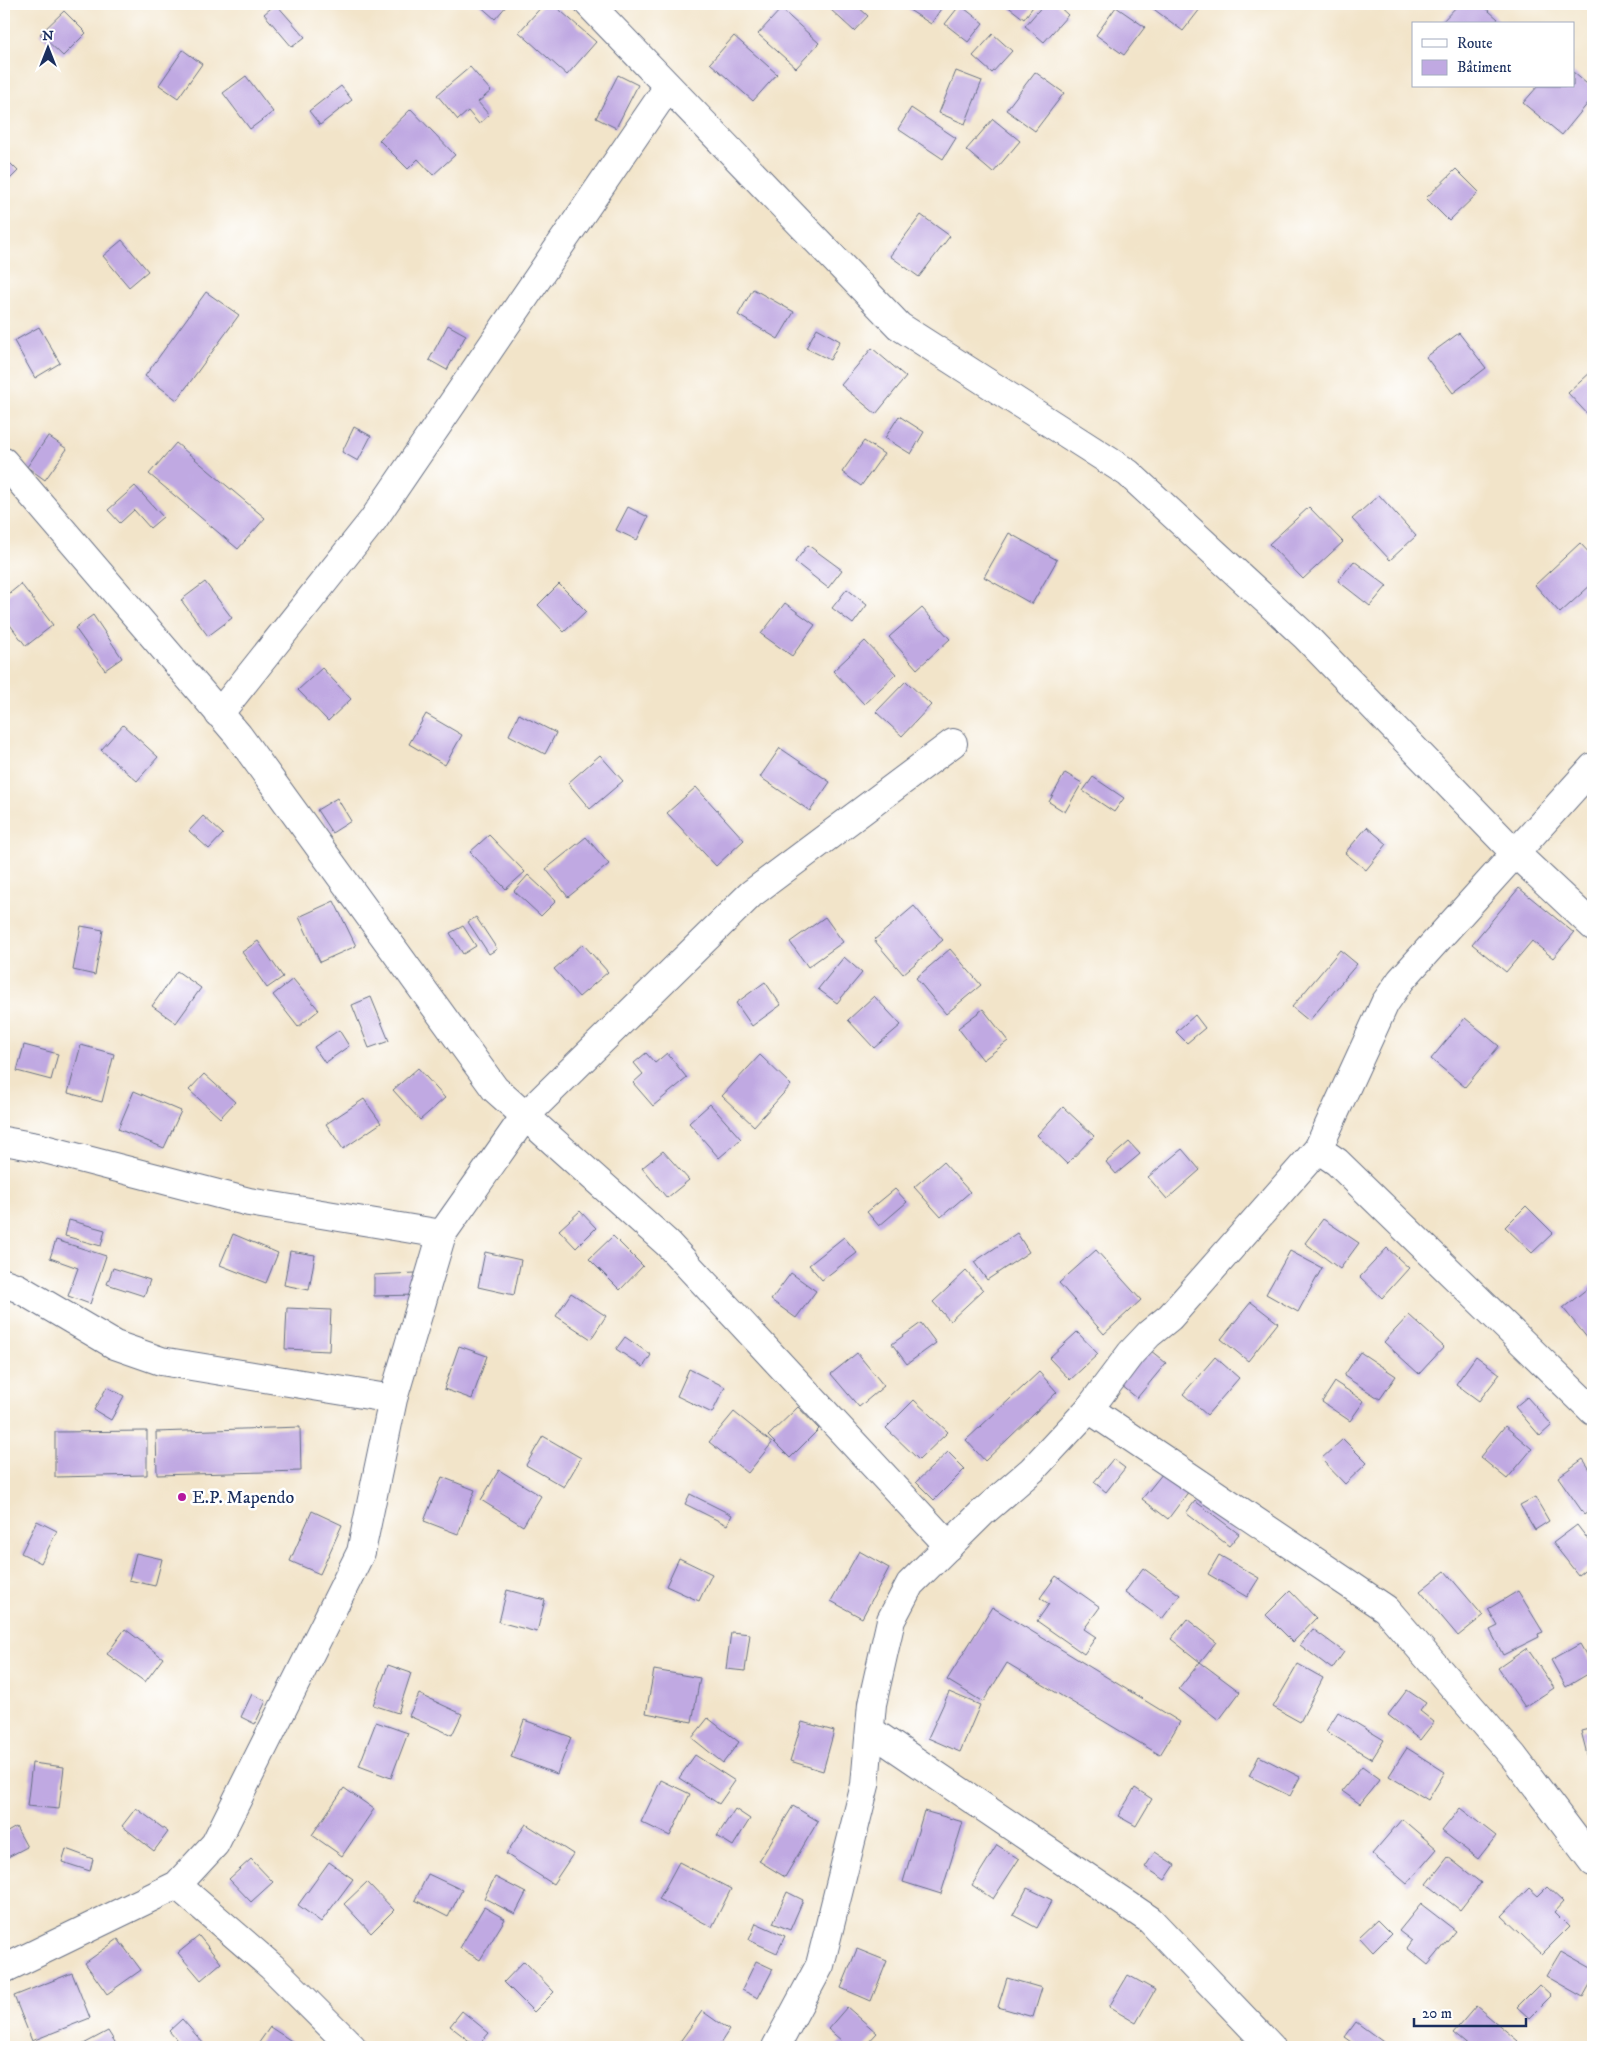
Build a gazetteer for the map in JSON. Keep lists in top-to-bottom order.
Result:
{
  "places": ["E.P. Mapendo"],
  "legend": ["Route", "Bâtiment"],
  "scale_bar": "20 m",
  "north": "top"
}
